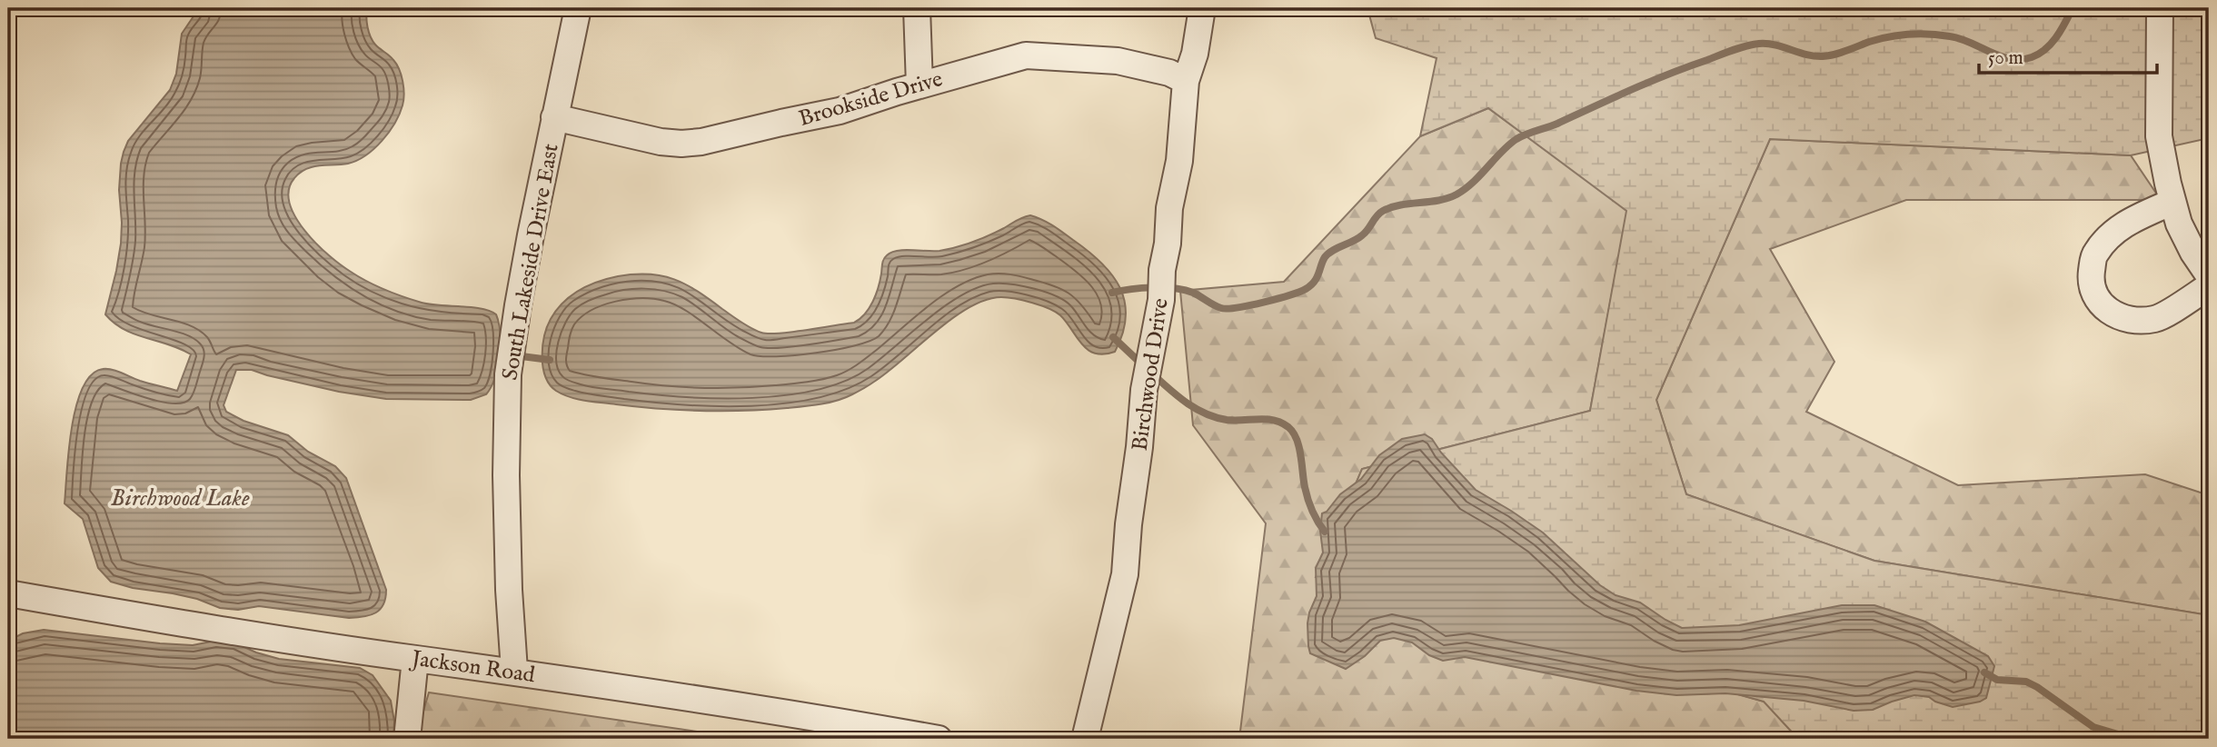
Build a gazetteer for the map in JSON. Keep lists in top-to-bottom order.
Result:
{
  "streets": {
    "street": [
      "Brookside Drive",
      "South Lakeside Drive East",
      "Birchwood Drive",
      "Jackson Road"
    ]
  },
  "crossings": [
    ["Brookside Drive", "South Lakeside Drive East"],
    ["Brookside Drive", "Birchwood Drive"],
    ["South Lakeside Drive East", "Jackson Road"]
  ],
  "water": ["Birchwood Lake"],
  "scale_bar": "50 m"
}
